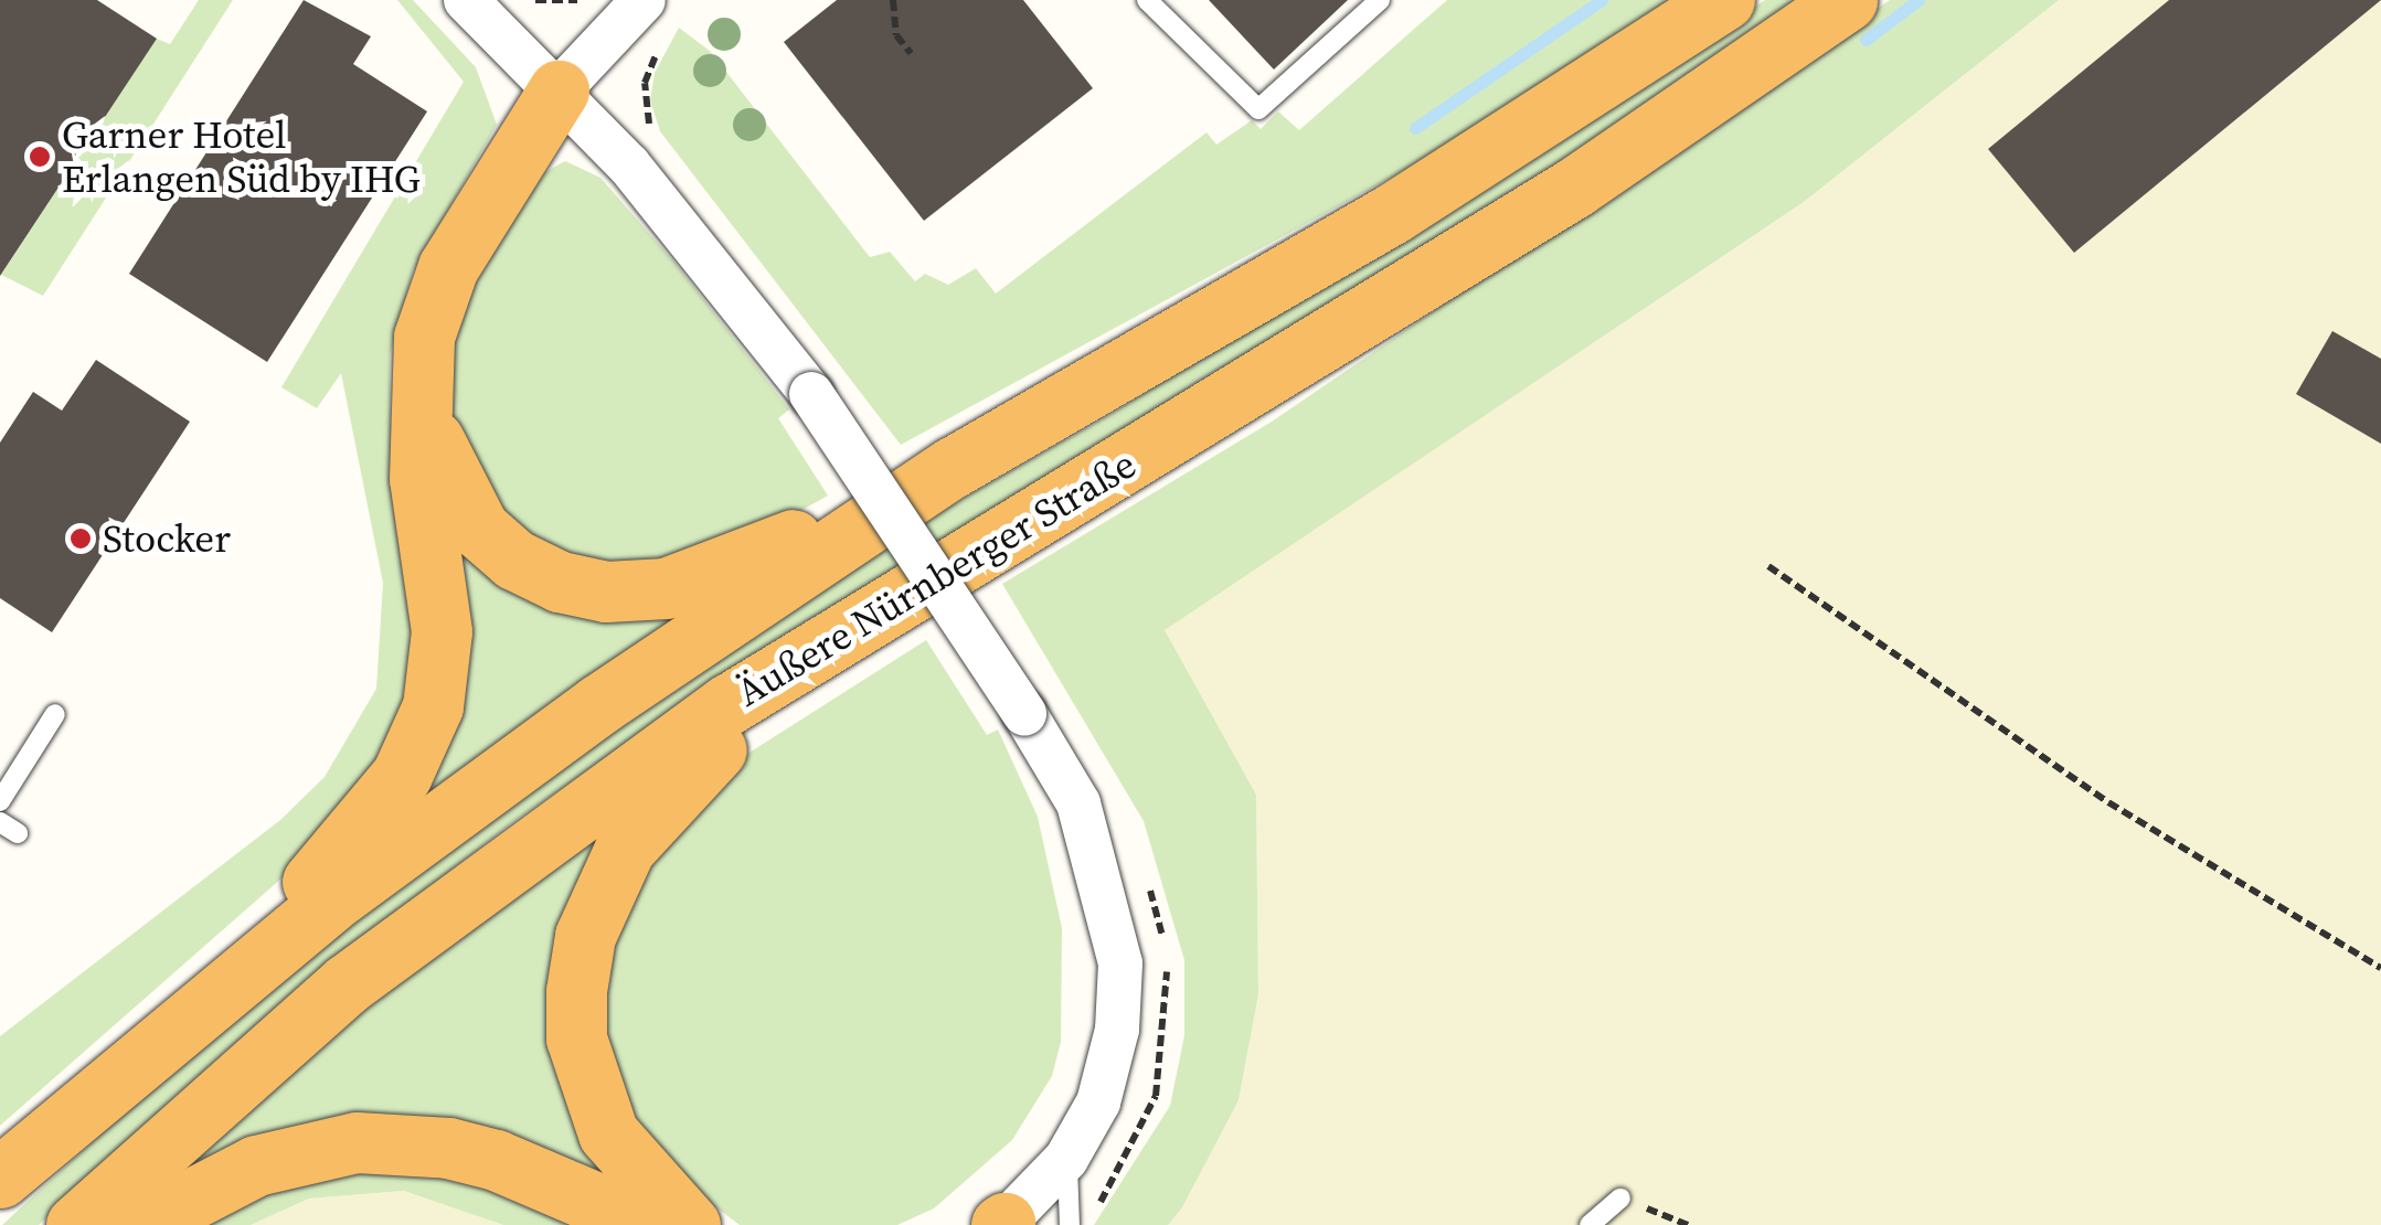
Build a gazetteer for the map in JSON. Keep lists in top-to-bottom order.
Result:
{
  "streets": {
    "highway": ["Äußere Nürnberger Straße"]
  },
  "places": ["Garner Hotel Erlangen Süd by IHG", "Stocker"]
}
